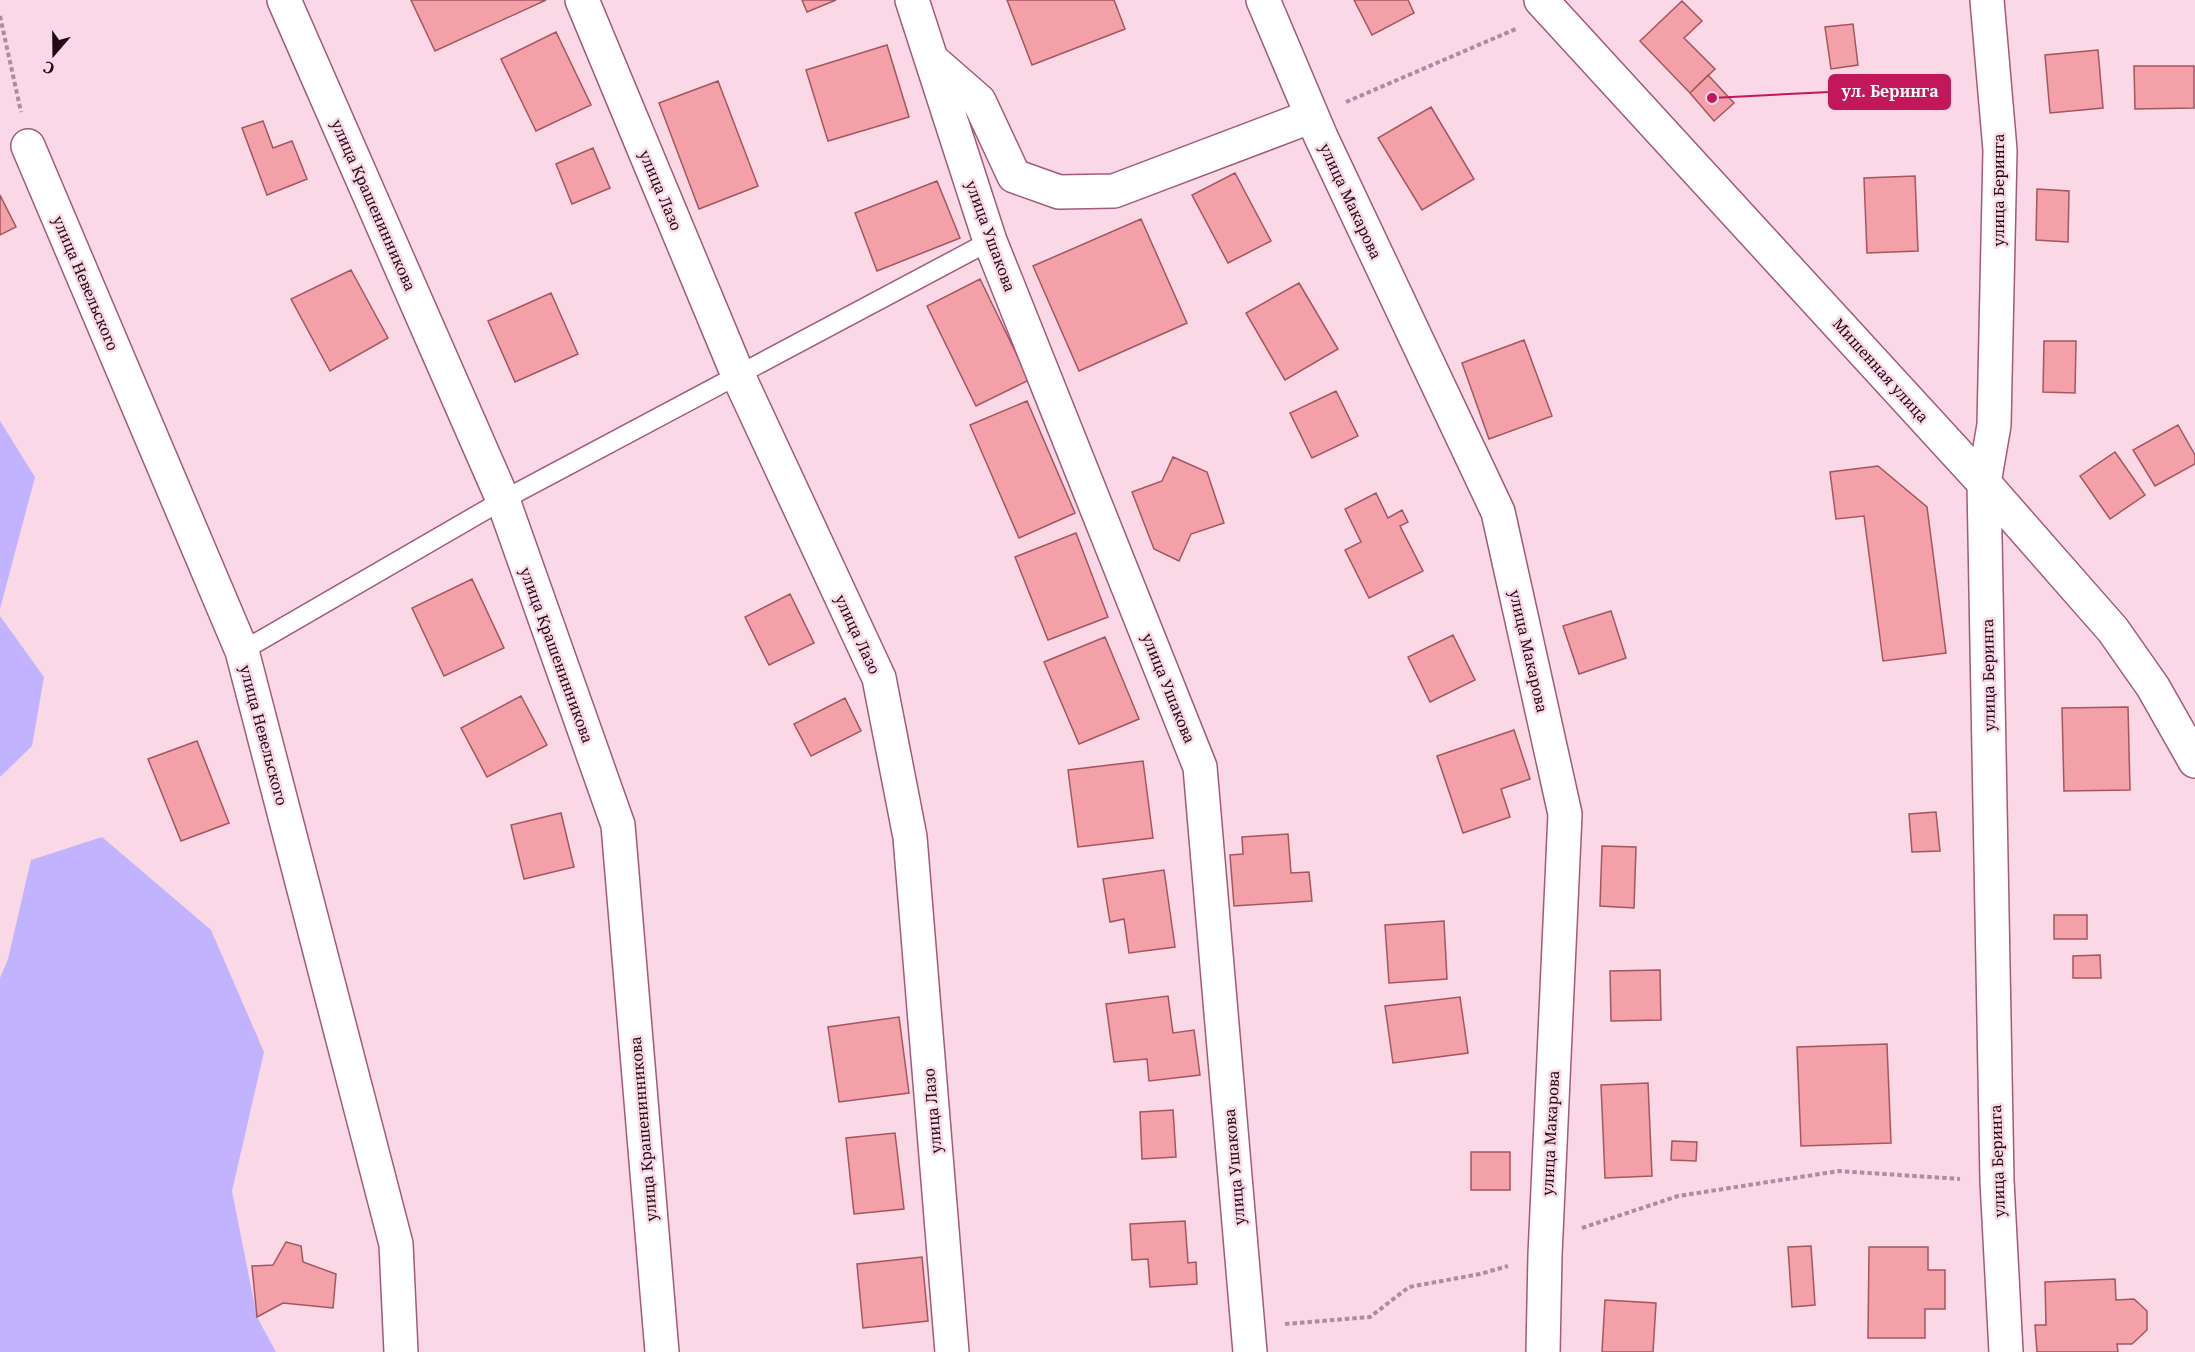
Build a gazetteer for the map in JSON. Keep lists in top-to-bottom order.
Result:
{
  "streets": {
    "street": [
      "улица Лазо",
      "улица Беринга",
      "улица Макарова",
      "улица Крашенинникова",
      "улица Ушакова",
      "улица Невельского",
      "Мишенная улица"
    ]
  },
  "crossings": [
    ["улица Беринга", "Мишенная улица"]
  ],
  "places": ["ул. Беринга"],
  "north": "bottom"
}
